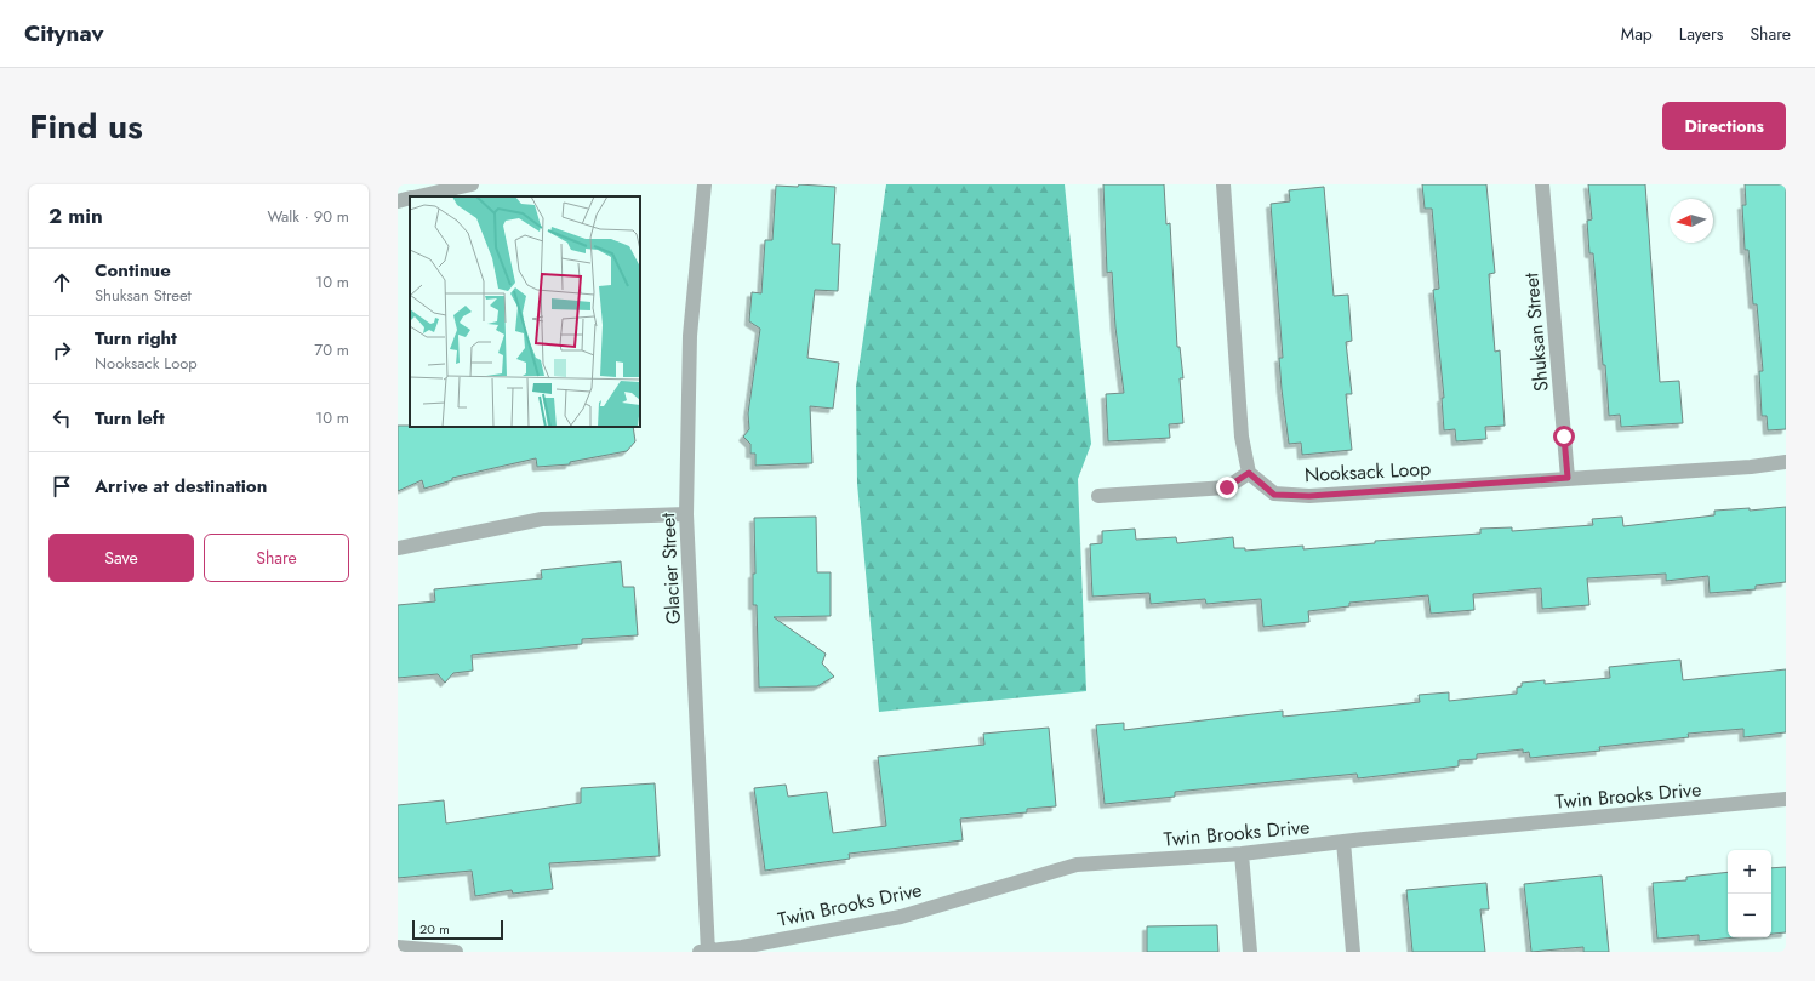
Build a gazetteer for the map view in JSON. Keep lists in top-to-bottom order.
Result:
{
  "streets": {
    "street": [
      "Shuksan Street",
      "Nooksack Loop",
      "Glacier Street",
      "Twin Brooks Drive"
    ]
  },
  "crossings": [
    ["Shuksan Street", "Nooksack Loop"],
    ["Glacier Street", "Twin Brooks Drive"]
  ],
  "scale_bar": "20 m",
  "north": "left",
  "page": {
    "header": "Citynav",
    "nav": ["Map", "Layers", "Share"],
    "title": "Find us",
    "buttons": [
      "Directions",
      ["Save", "Share"]
    ],
    "heading": ["2 min", "Walk · 90 m"],
    "list": [
      ["Continue", "Shuksan Street", "10 m"],
      ["Turn right", "Nooksack Loop", "70 m"],
      ["Turn left", "10 m"],
      "Arrive at destination"
    ],
    "map_buttons": ["+", "−"],
    "scale": "20 m"
  }
}
